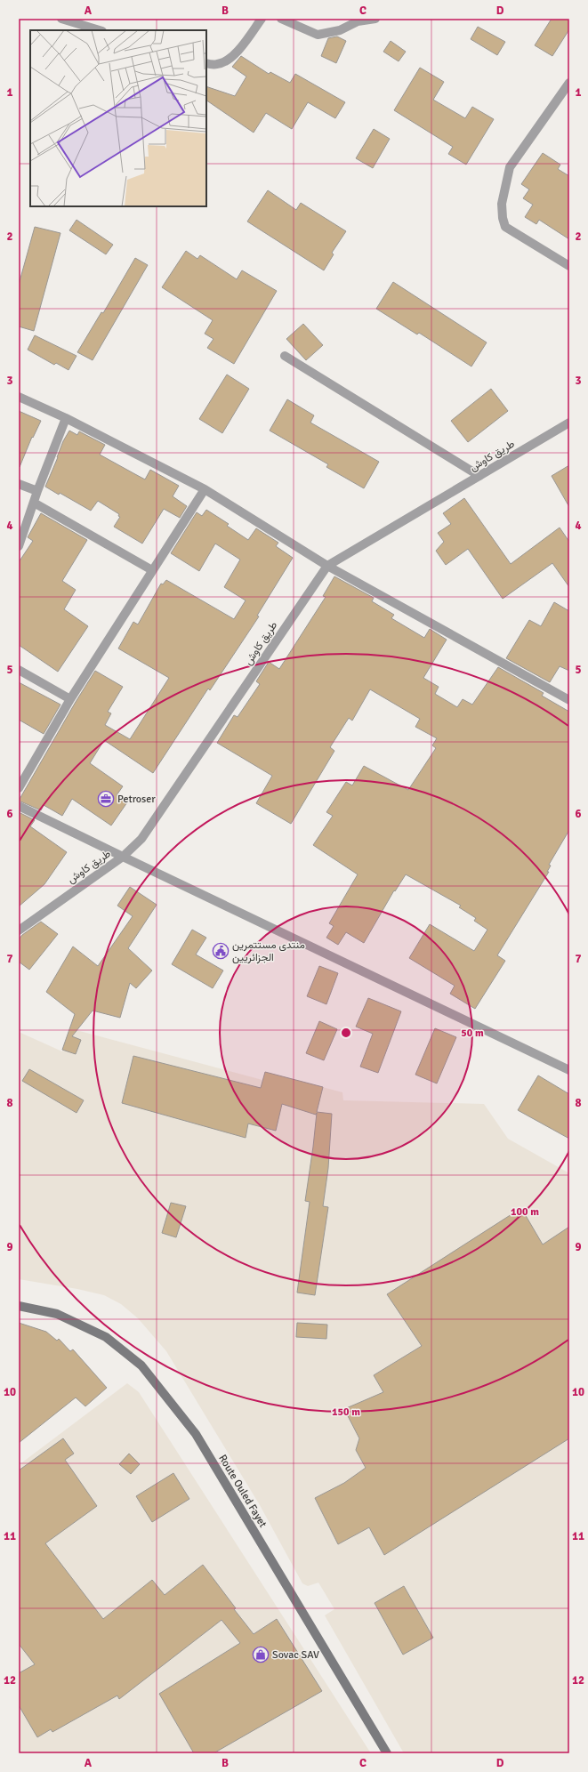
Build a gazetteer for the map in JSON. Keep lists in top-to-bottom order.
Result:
{
  "streets": {
    "main road": ["Route Ouled Fayet"],
    "street": ["طريق كاوش"]
  },
  "places": {
    "office": ["Petroser"],
    "public building": ["منتدى مستتمرين الجزائريين"],
    "shop": ["Sovac SAV"]
  },
  "grid": {
    "columns": [
      "A",
      "B",
      "C",
      "D"
    ],
    "rows": [
      "1",
      "2",
      "3",
      "4",
      "5",
      "6",
      "7",
      "8",
      "9",
      "10",
      "11",
      "12"
    ]
  },
  "rings": ["50 m", "100 m", "150 m"]
}
